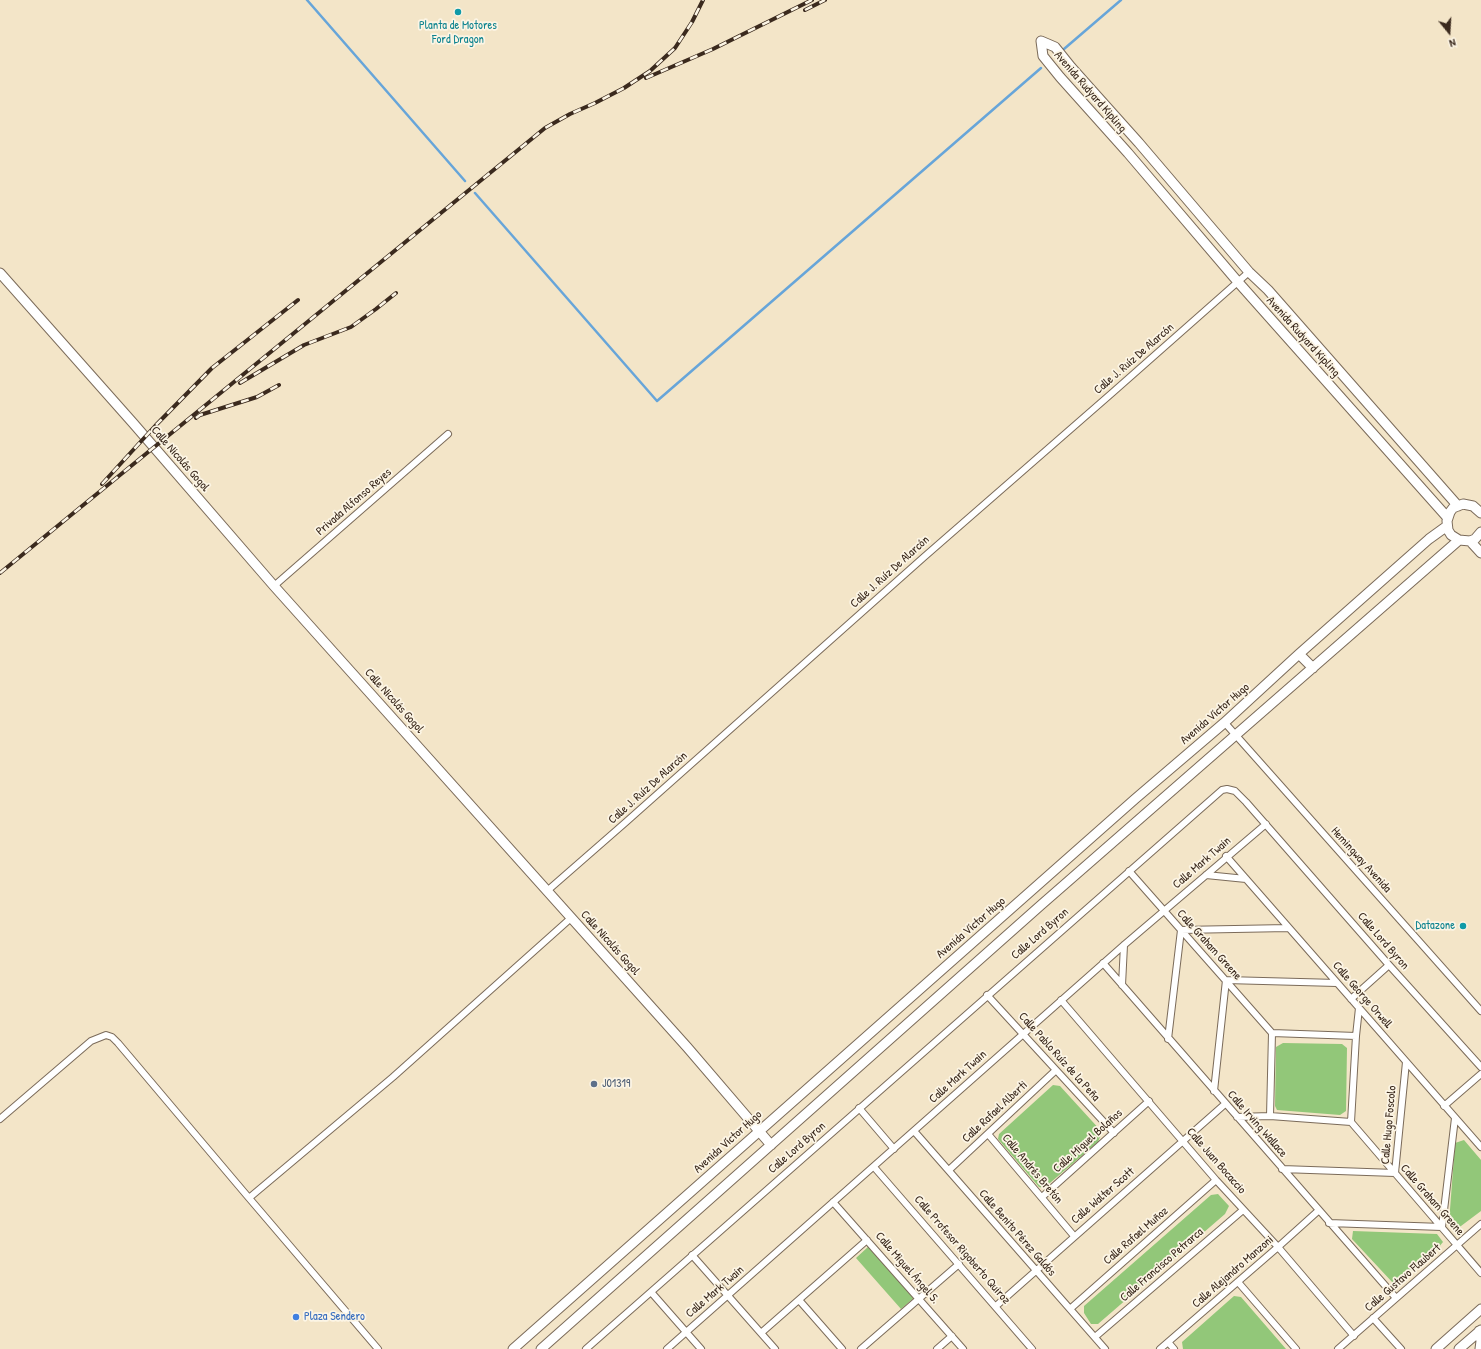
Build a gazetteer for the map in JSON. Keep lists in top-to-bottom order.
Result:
{
  "streets": {
    "street": [
      "Avenida Rudyard Kipling",
      "Calle J. Ruíz De Alarcón",
      "Calle Nicolás Gogol",
      "Privada Alfonso Reyes",
      "Avenida Víctor Hugo",
      "Hemingway Avenida",
      "Calle Mark Twain",
      "Calle Lord Byron",
      "Calle Graham Greene",
      "Calle George Orwell",
      "Calle Pablo Ruíz de la Peña",
      "Calle Rafael Alberti",
      "Calle Irving Wallace",
      "Calle Hugo Foscolo",
      "Calle Miguel Bolaños",
      "Calle Juan Bocaccio",
      "Calle Andrés Bretón",
      "Calle Walter Scott",
      "Calle Benito Pérez Galdós",
      "Calle Rafael Muñoz",
      "Calle Profesor Rigoberto Quiroz",
      "Calle Francisco Petrarca",
      "Calle Miguel Ángel S.",
      "Calle Alejandro Manzoni",
      "Calle Gustavo Flaubert"
    ]
  },
  "crossings": [
    ["Avenida Rudyard Kipling", "Calle J. Ruíz De Alarcón"],
    ["Avenida Rudyard Kipling", "Avenida Víctor Hugo"],
    ["Calle J. Ruíz De Alarcón", "Calle Nicolás Gogol"],
    ["Calle Nicolás Gogol", "Privada Alfonso Reyes"],
    ["Calle Nicolás Gogol", "Avenida Víctor Hugo"],
    ["Avenida Víctor Hugo", "Hemingway Avenida"],
    ["Calle Mark Twain", "Calle Lord Byron"],
    ["Calle Mark Twain", "Calle Graham Greene"],
    ["Calle Mark Twain", "Calle George Orwell"],
    ["Calle Mark Twain", "Calle Pablo Ruíz de la Peña"],
    ["Calle Mark Twain", "Calle Irving Wallace"],
    ["Calle Mark Twain", "Calle Juan Bocaccio"],
    ["Calle Mark Twain", "Calle Benito Pérez Galdós"],
    ["Calle Mark Twain", "Calle Profesor Rigoberto Quiroz"],
    ["Calle Mark Twain", "Calle Miguel Ángel S."],
    ["Calle Lord Byron", "Calle Graham Greene"],
    ["Calle Lord Byron", "Calle Pablo Ruíz de la Peña"],
    ["Calle Graham Greene", "Calle Hugo Foscolo"],
    ["Calle Graham Greene", "Calle Gustavo Flaubert"],
    ["Calle George Orwell", "Calle Hugo Foscolo"],
    ["Calle Pablo Ruíz de la Peña", "Calle Rafael Alberti"],
    ["Calle Pablo Ruíz de la Peña", "Calle Miguel Bolaños"],
    ["Calle Rafael Alberti", "Calle Andrés Bretón"],
    ["Calle Rafael Alberti", "Calle Benito Pérez Galdós"],
    ["Calle Irving Wallace", "Calle Hugo Foscolo"],
    ["Calle Irving Wallace", "Calle Walter Scott"],
    ["Calle Irving Wallace", "Calle Alejandro Manzoni"],
    ["Calle Irving Wallace", "Calle Gustavo Flaubert"],
    ["Calle Miguel Bolaños", "Calle Juan Bocaccio"],
    ["Calle Miguel Bolaños", "Calle Andrés Bretón"],
    ["Calle Juan Bocaccio", "Calle Walter Scott"],
    ["Calle Juan Bocaccio", "Calle Rafael Muñoz"],
    ["Calle Juan Bocaccio", "Calle Francisco Petrarca"],
    ["Calle Juan Bocaccio", "Calle Alejandro Manzoni"],
    ["Calle Juan Bocaccio", "Calle Gustavo Flaubert"],
    ["Calle Andrés Bretón", "Calle Walter Scott"],
    ["Calle Walter Scott", "Calle Benito Pérez Galdós"],
    ["Calle Walter Scott", "Calle Profesor Rigoberto Quiroz"],
    ["Calle Benito Pérez Galdós", "Calle Rafael Muñoz"],
    ["Calle Benito Pérez Galdós", "Calle Francisco Petrarca"]
  ],
  "places": [
    "Planta de Motores Ford Dragon",
    "Datazone",
    "J01319",
    "Plaza Sendero"
  ],
  "north": "bottom"
}
